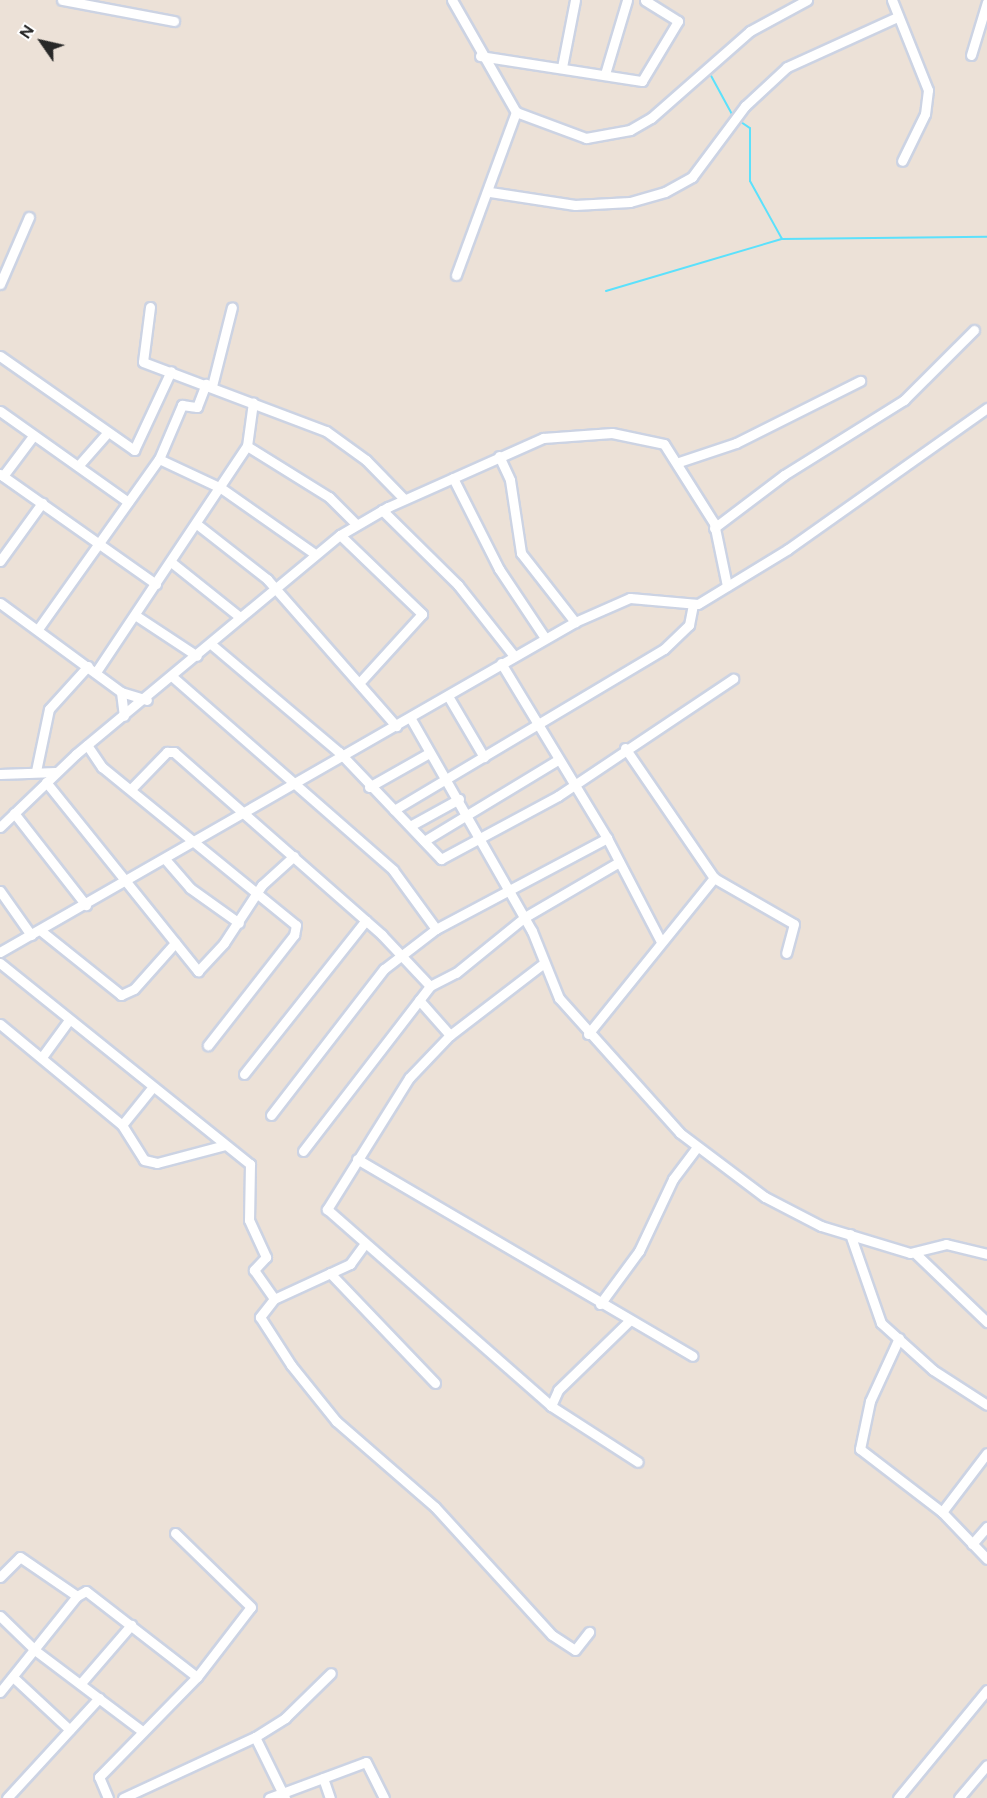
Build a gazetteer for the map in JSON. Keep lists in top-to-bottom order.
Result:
{
  "north": "top left"
}
